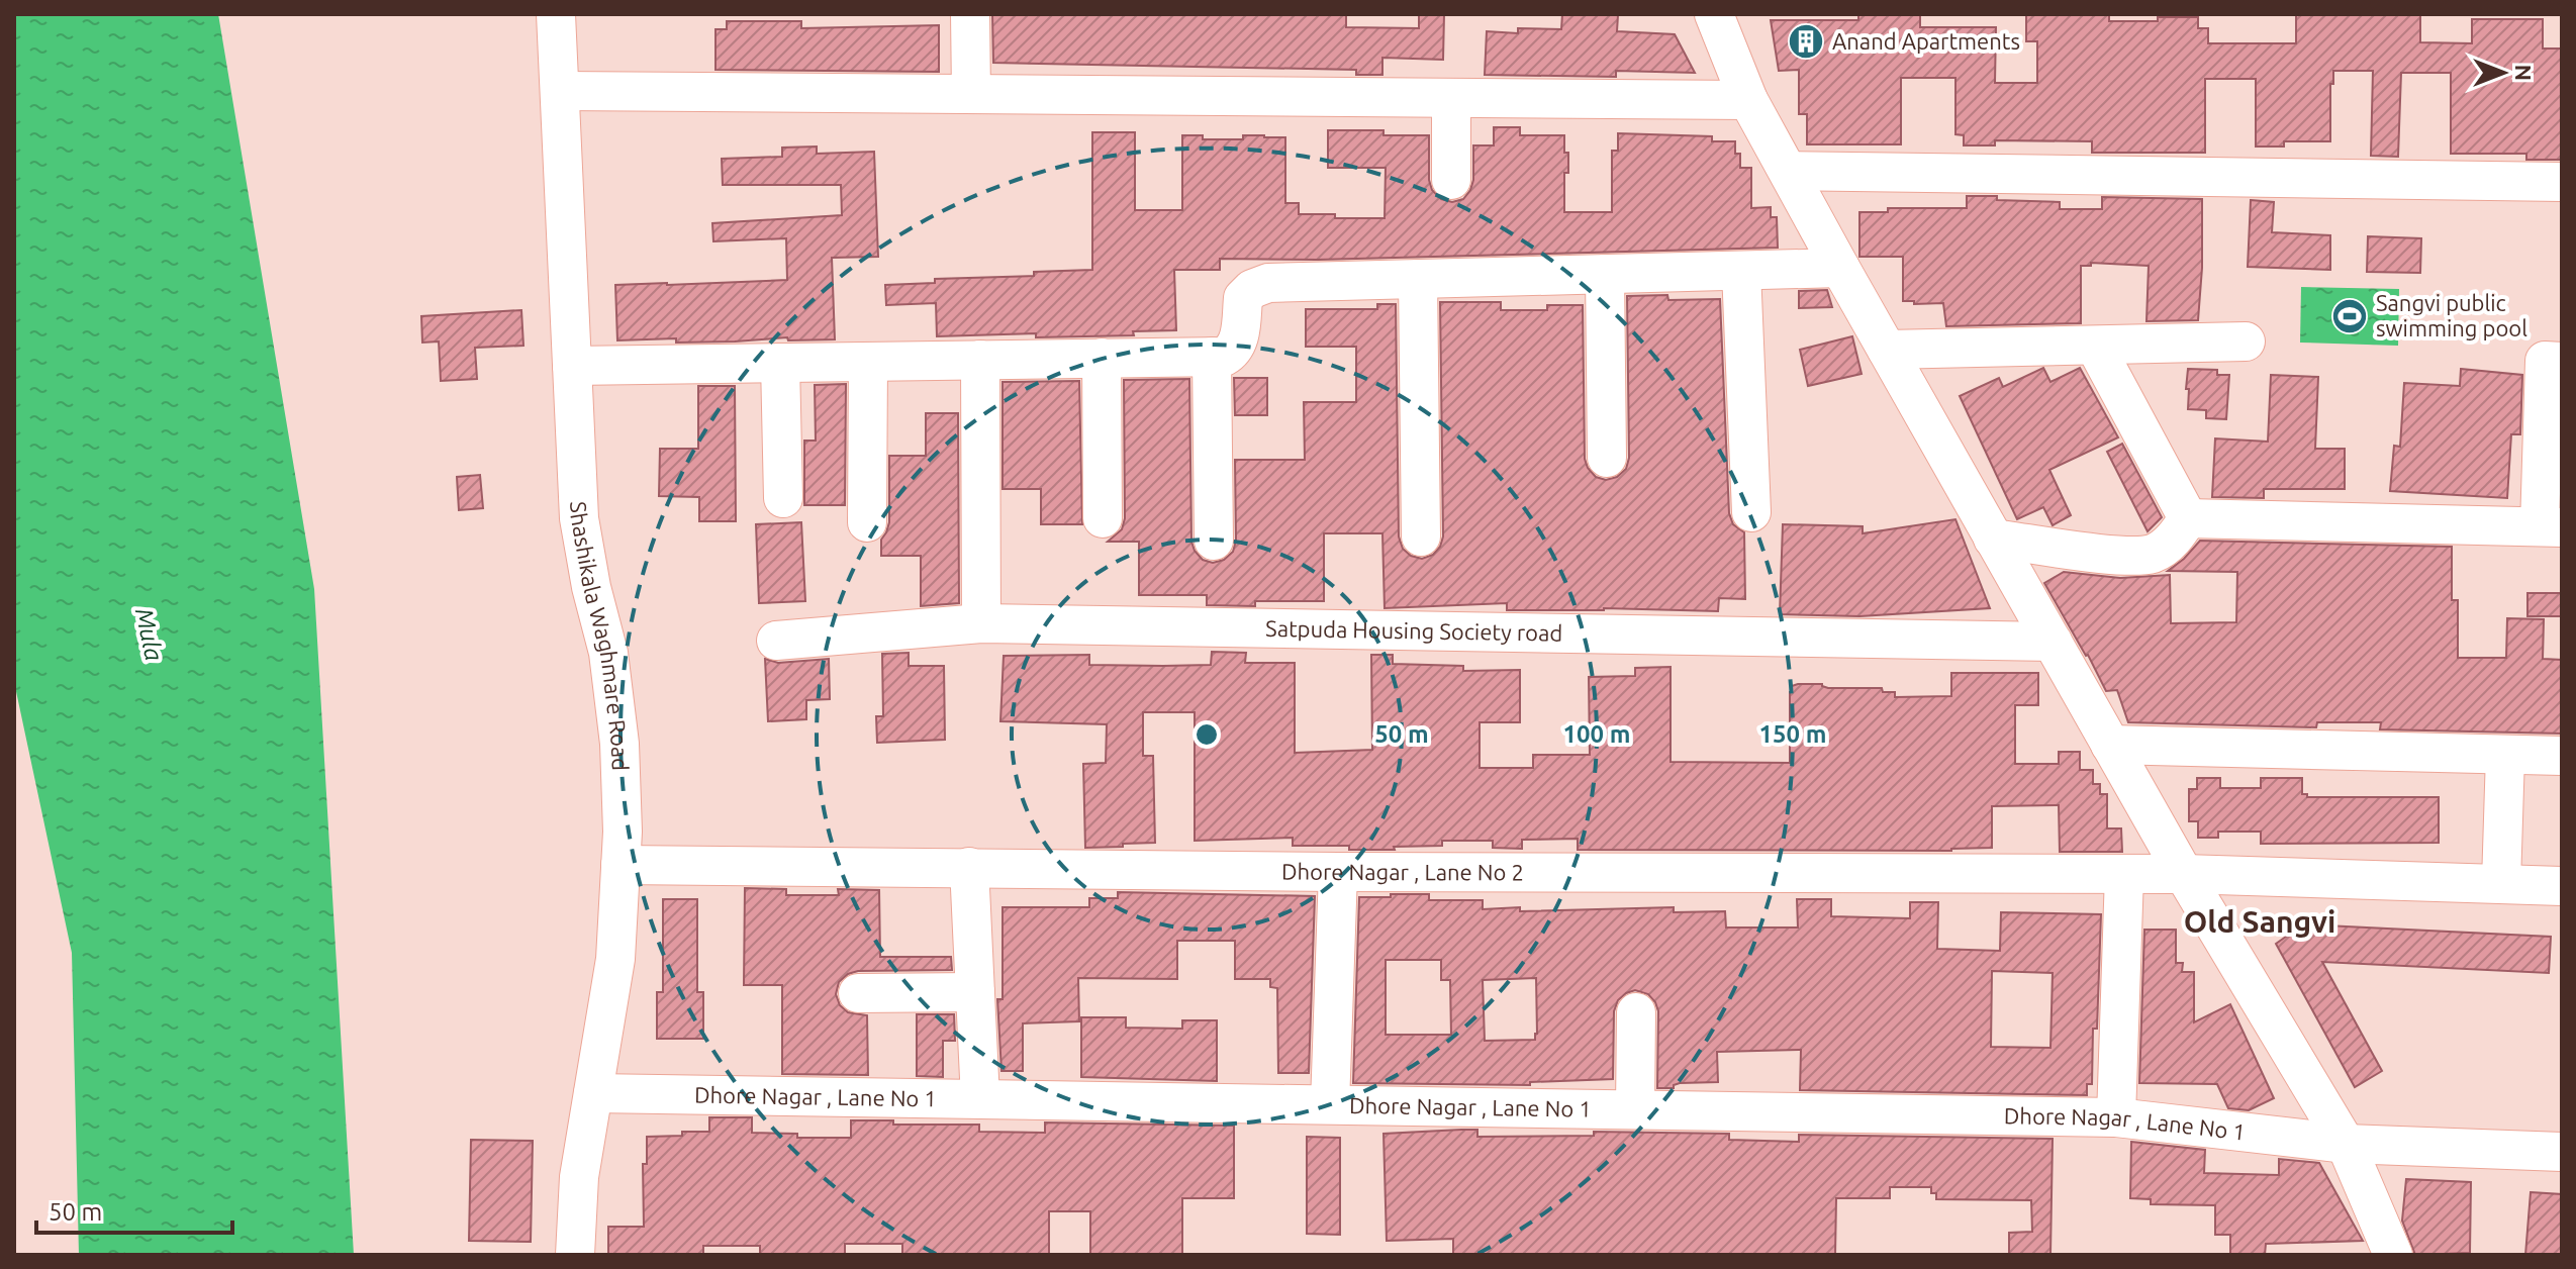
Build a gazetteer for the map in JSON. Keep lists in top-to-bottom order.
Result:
{
  "streets": {
    "street": [
      "Satpuda Housing Society road",
      "Shashikala Waghmare Road",
      "Dhore Nagar , Lane No 2",
      "Dhore Nagar , Lane No 1"
    ]
  },
  "crossings": [
    ["Shashikala Waghmare Road", "Dhore Nagar , Lane No 2"],
    ["Shashikala Waghmare Road", "Dhore Nagar , Lane No 1"]
  ],
  "districts": ["Old Sangvi"],
  "water": ["Mula"],
  "places": {
    "building": ["Anand Apartments"],
    "sports": ["Sangvi public swimming pool"]
  },
  "scale_bar": "50 m",
  "north": "right",
  "rings": ["50 m", "100 m", "150 m"]
}
